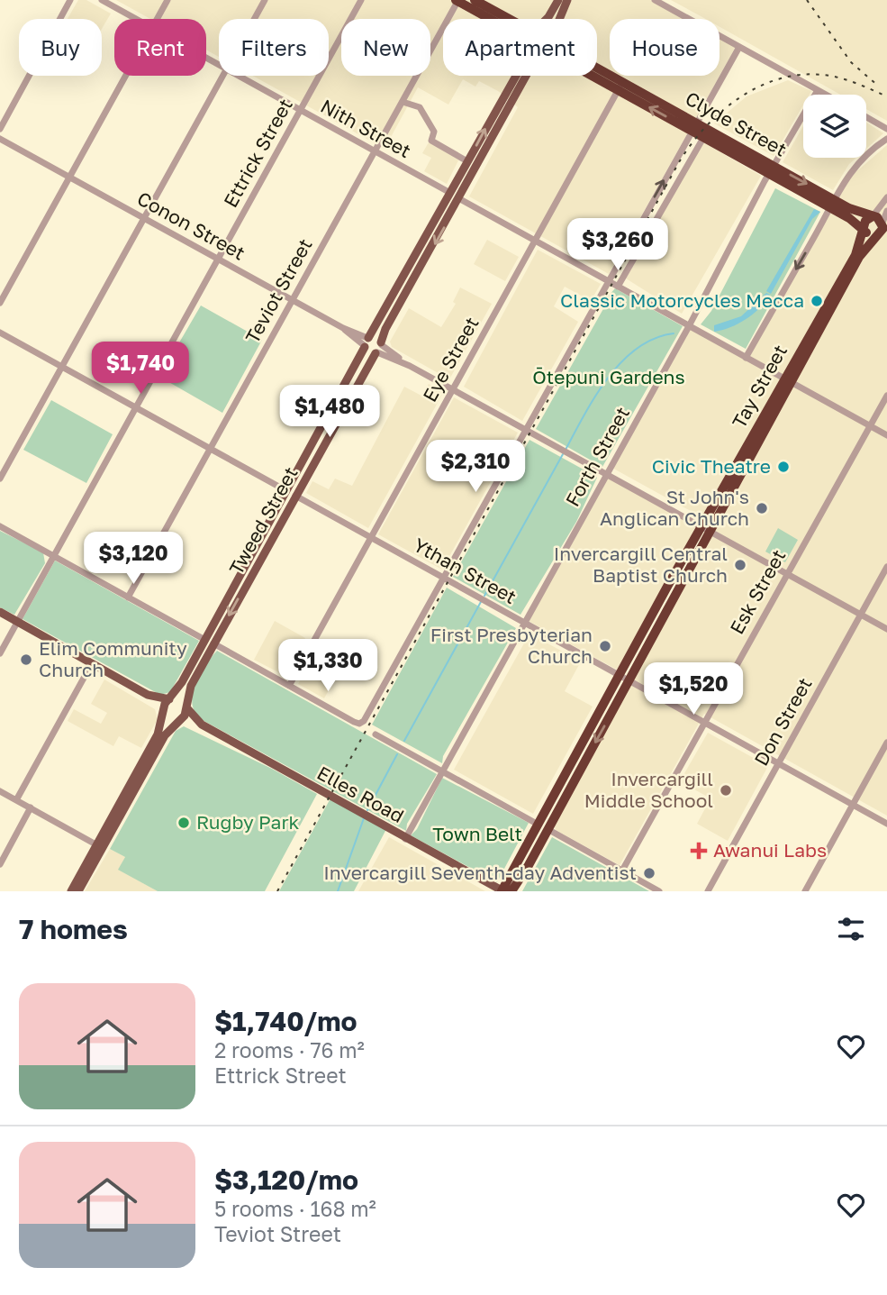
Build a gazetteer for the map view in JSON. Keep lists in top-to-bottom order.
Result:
{
  "streets": {
    "highway": ["Clyde Street", "Tay Street"],
    "main road": ["Tweed Street", "Elles Road"],
    "street": [
      "Nith Street",
      "Ettrick Street",
      "Conon Street",
      "Teviot Street",
      "Eye Street",
      "Forth Street",
      "Ythan Street",
      "Esk Street",
      "Don Street"
    ]
  },
  "crossings": [
    ["Clyde Street", "Teviot Street"],
    ["Clyde Street", "Eye Street"],
    ["Clyde Street", "Tay Street"],
    ["Clyde Street", "Forth Street"],
    ["Nith Street", "Ettrick Street"],
    ["Nith Street", "Teviot Street"],
    ["Nith Street", "Tweed Street"],
    ["Ettrick Street", "Conon Street"],
    ["Conon Street", "Teviot Street"],
    ["Conon Street", "Tweed Street"],
    ["Eye Street", "Ythan Street"],
    ["Tay Street", "Ythan Street"],
    ["Tay Street", "Elles Road"],
    ["Forth Street", "Ythan Street"],
    ["Forth Street", "Elles Road"],
    ["Tweed Street", "Ythan Street"],
    ["Tweed Street", "Elles Road"],
    ["Ythan Street", "Esk Street"],
    ["Ythan Street", "Don Street"]
  ],
  "parks": ["Ōtepuni Gardens", "Town Belt"],
  "places": {
    "other": [
      "Classic Motorcycles Mecca",
      "Civic Theatre",
      "St John's Anglican Church",
      "Invercargill Central Baptist Church",
      "First Presbyterian Church",
      "Elim Community Church",
      "Invercargill Middle School",
      "Rugby Park",
      "Invercargill Seventh-day Adventist"
    ],
    "health": ["Awanui Labs"]
  },
  "page": {
    "chip": [
      "Buy",
      "Rent",
      "Filters",
      "New",
      "Apartment",
      "House"
    ],
    "price": [
      "$3,260",
      "$1,740",
      "$1,480",
      "$2,310",
      "$3,120",
      "$1,330",
      "$1,520"
    ],
    "heading": "7 homes",
    "list": [
      {
        "name": "$1,740/mo",
        "note": "2 rooms · 76 m² · Ettrick Street"
      },
      {
        "name": "$3,120/mo",
        "note": "5 rooms · 168 m² · Teviot Street"
      }
    ]
  }
}
